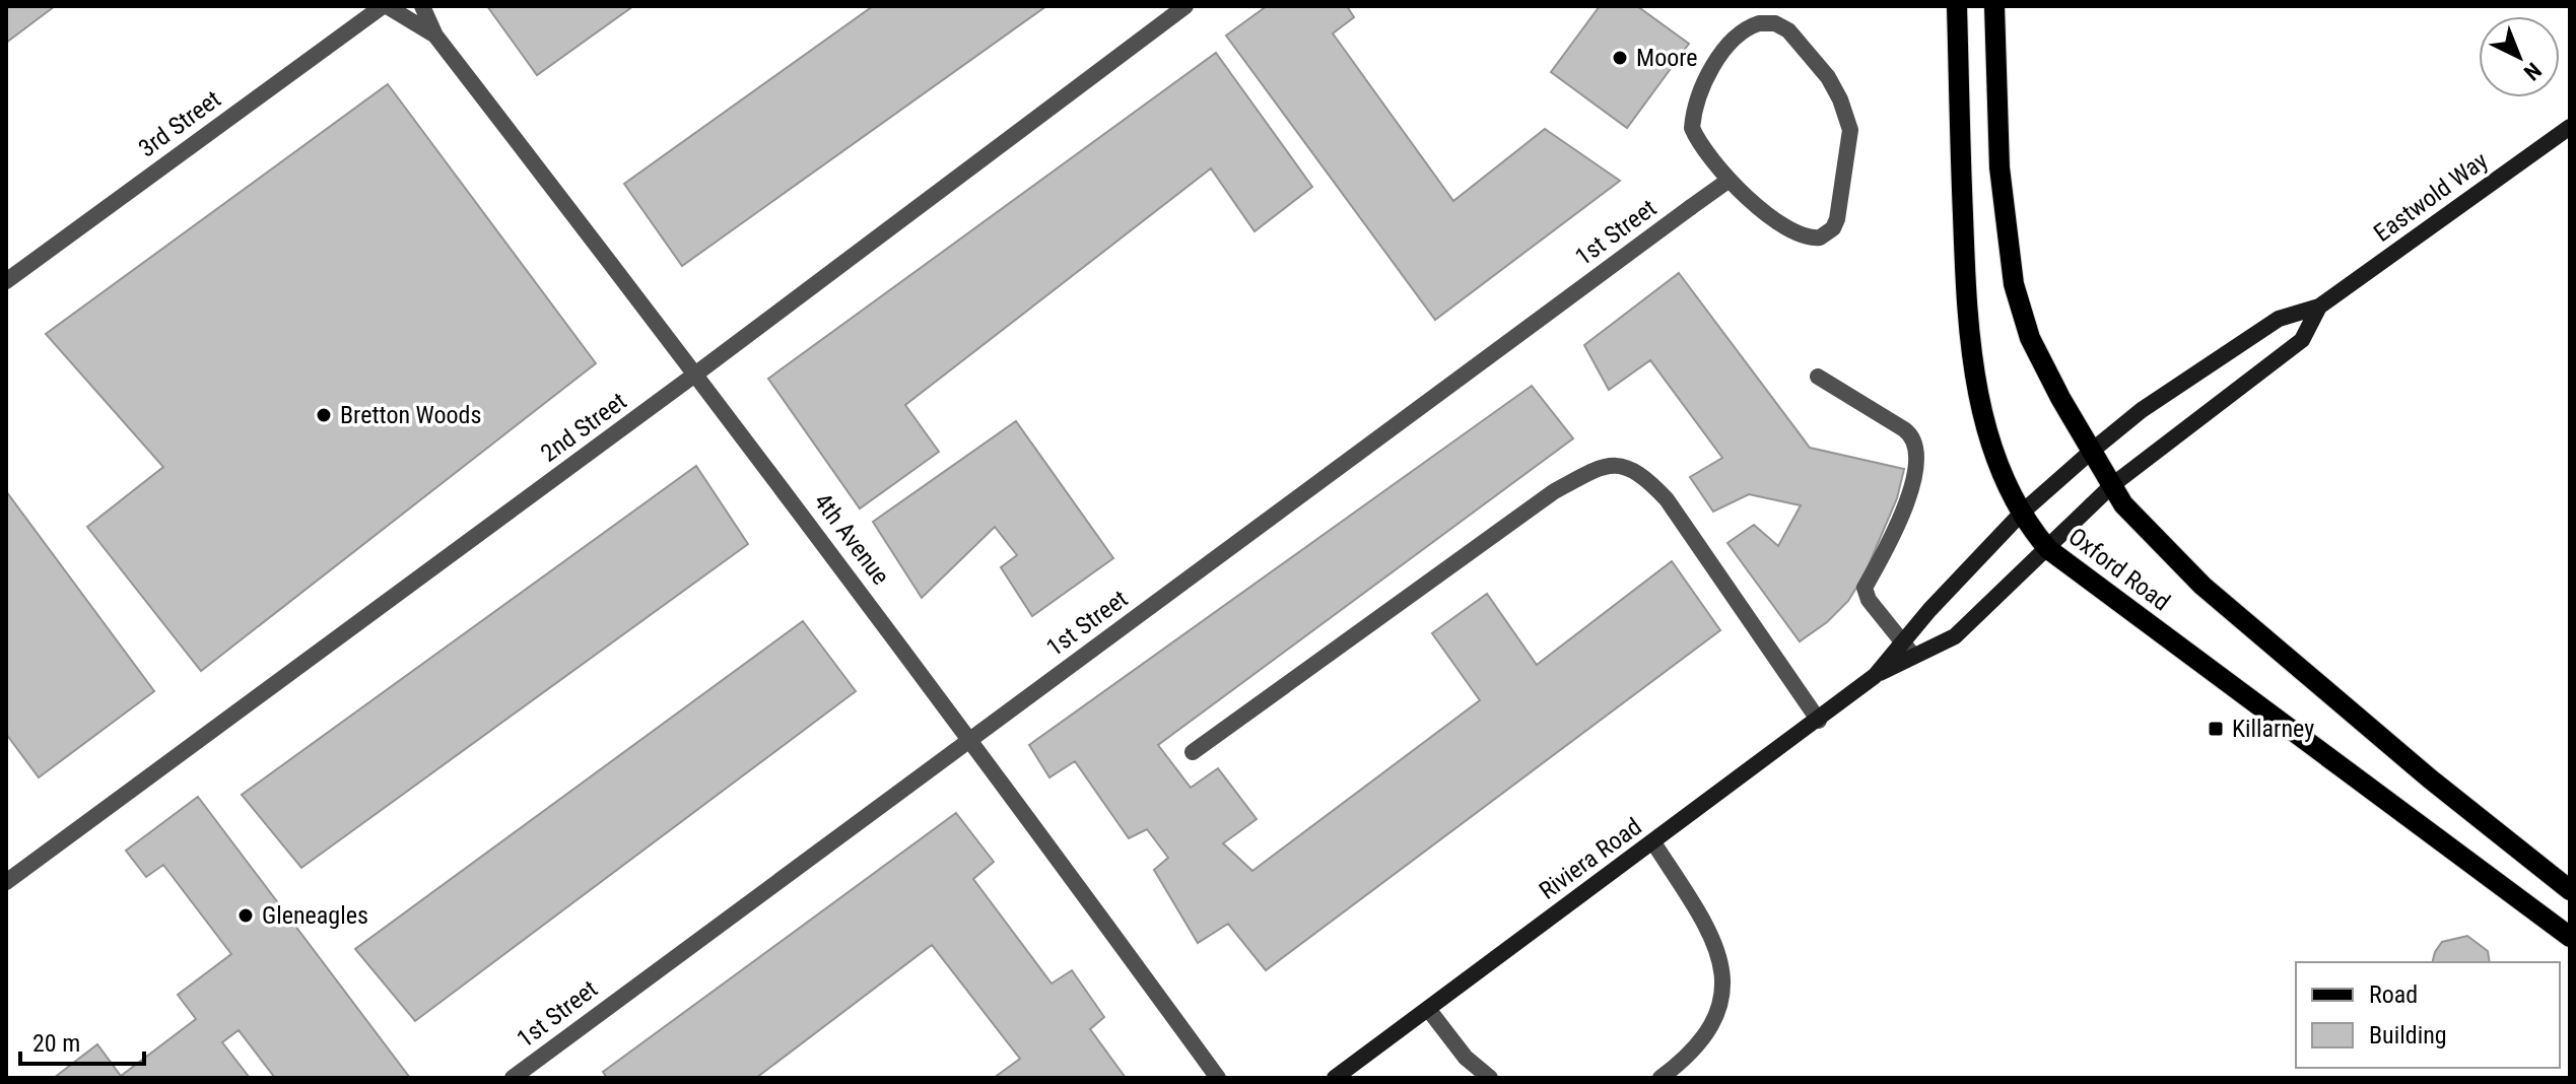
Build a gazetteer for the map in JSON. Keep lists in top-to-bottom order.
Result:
{
  "streets": {
    "main road": ["Eastwold Way", "Oxford Road", "Riviera Road"],
    "street": [
      "3rd Street",
      "1st Street",
      "2nd Street",
      "4th Avenue"
    ]
  },
  "crossings": [
    ["3rd Street", "4th Avenue"],
    ["Eastwold Way", "Oxford Road"],
    ["Eastwold Way", "Riviera Road"],
    ["1st Street", "4th Avenue"],
    ["2nd Street", "4th Avenue"],
    ["Oxford Road", "Riviera Road"]
  ],
  "places": {
    "other": ["Moore", "Bretton Woods", "Gleneagles"],
    "transit": ["Killarney"]
  },
  "legend": ["Road", "Building"],
  "scale_bar": "20 m",
  "north": "bottom right"
}
